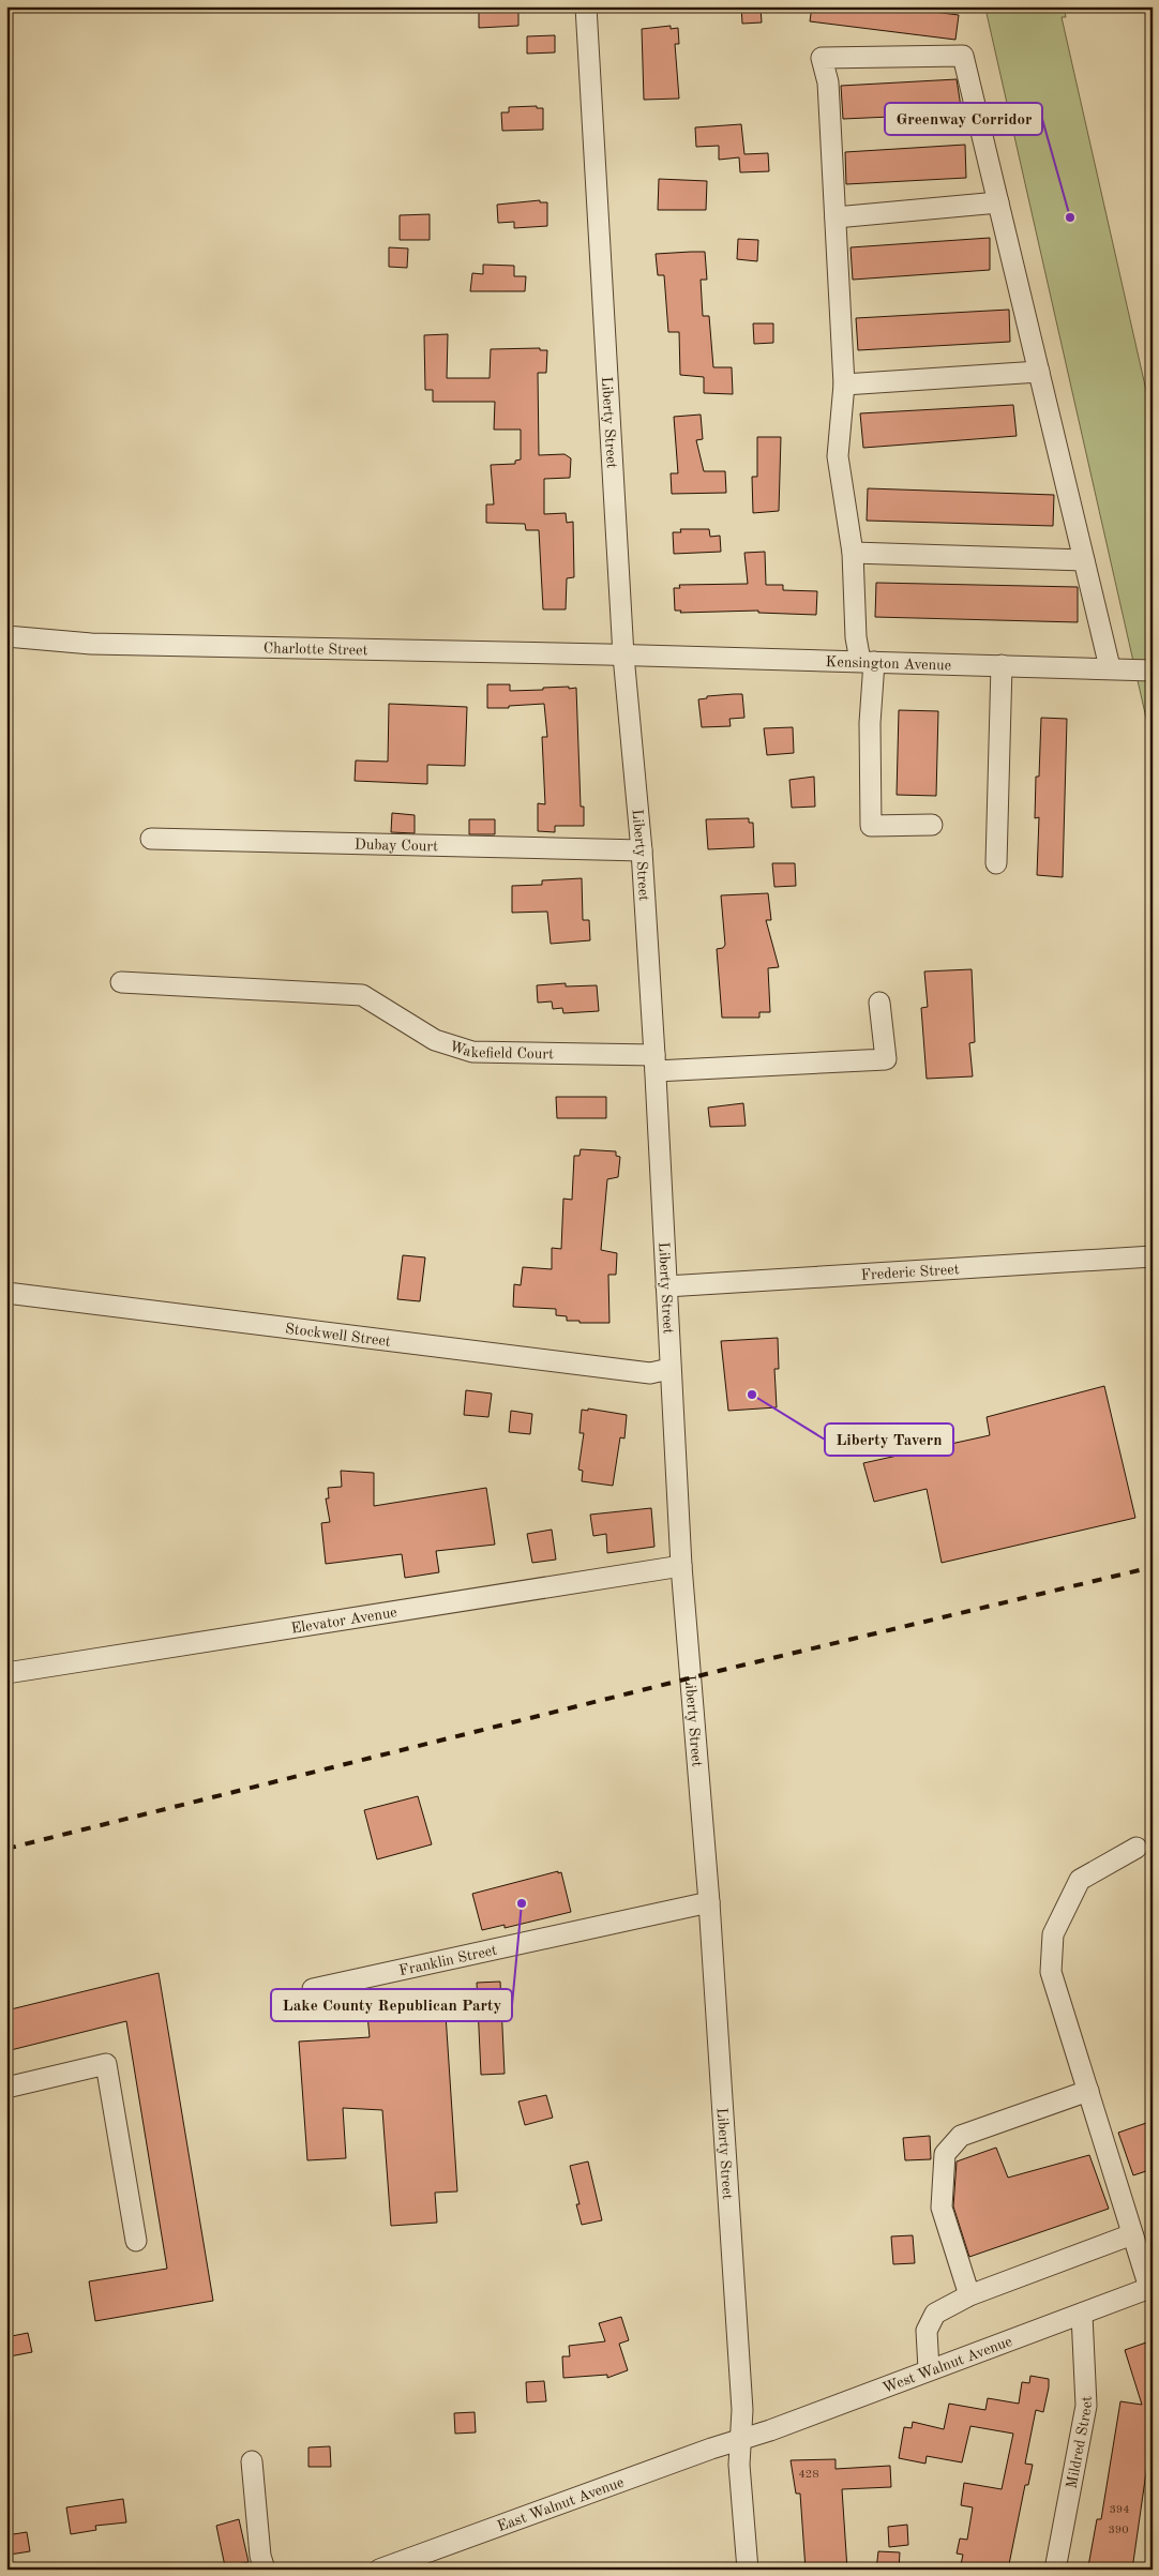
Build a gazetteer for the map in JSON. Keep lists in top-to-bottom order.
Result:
{
  "streets": {
    "street": [
      "Liberty Street",
      "Charlotte Street",
      "Kensington Avenue",
      "Dubay Court",
      "Wakefield Court",
      "Frederic Street",
      "Stockwell Street",
      "Elevator Avenue",
      "Franklin Street",
      "West Walnut Avenue",
      "Mildred Street",
      "East Walnut Avenue"
    ]
  },
  "crossings": [
    ["Liberty Street", "Charlotte Street"],
    ["Liberty Street", "Kensington Avenue"],
    ["Liberty Street", "Dubay Court"],
    ["Liberty Street", "Wakefield Court"],
    ["Liberty Street", "Frederic Street"],
    ["Liberty Street", "Stockwell Street"],
    ["Liberty Street", "Elevator Avenue"],
    ["Liberty Street", "Franklin Street"],
    ["Liberty Street", "West Walnut Avenue"],
    ["Liberty Street", "East Walnut Avenue"],
    ["Charlotte Street", "Kensington Avenue"],
    ["West Walnut Avenue", "Mildred Street"],
    ["West Walnut Avenue", "East Walnut Avenue"]
  ],
  "places": ["Greenway Corridor", "Liberty Tavern", "Lake County Republican Party"],
  "house_numbers": ["428", "394", "390"]
}
